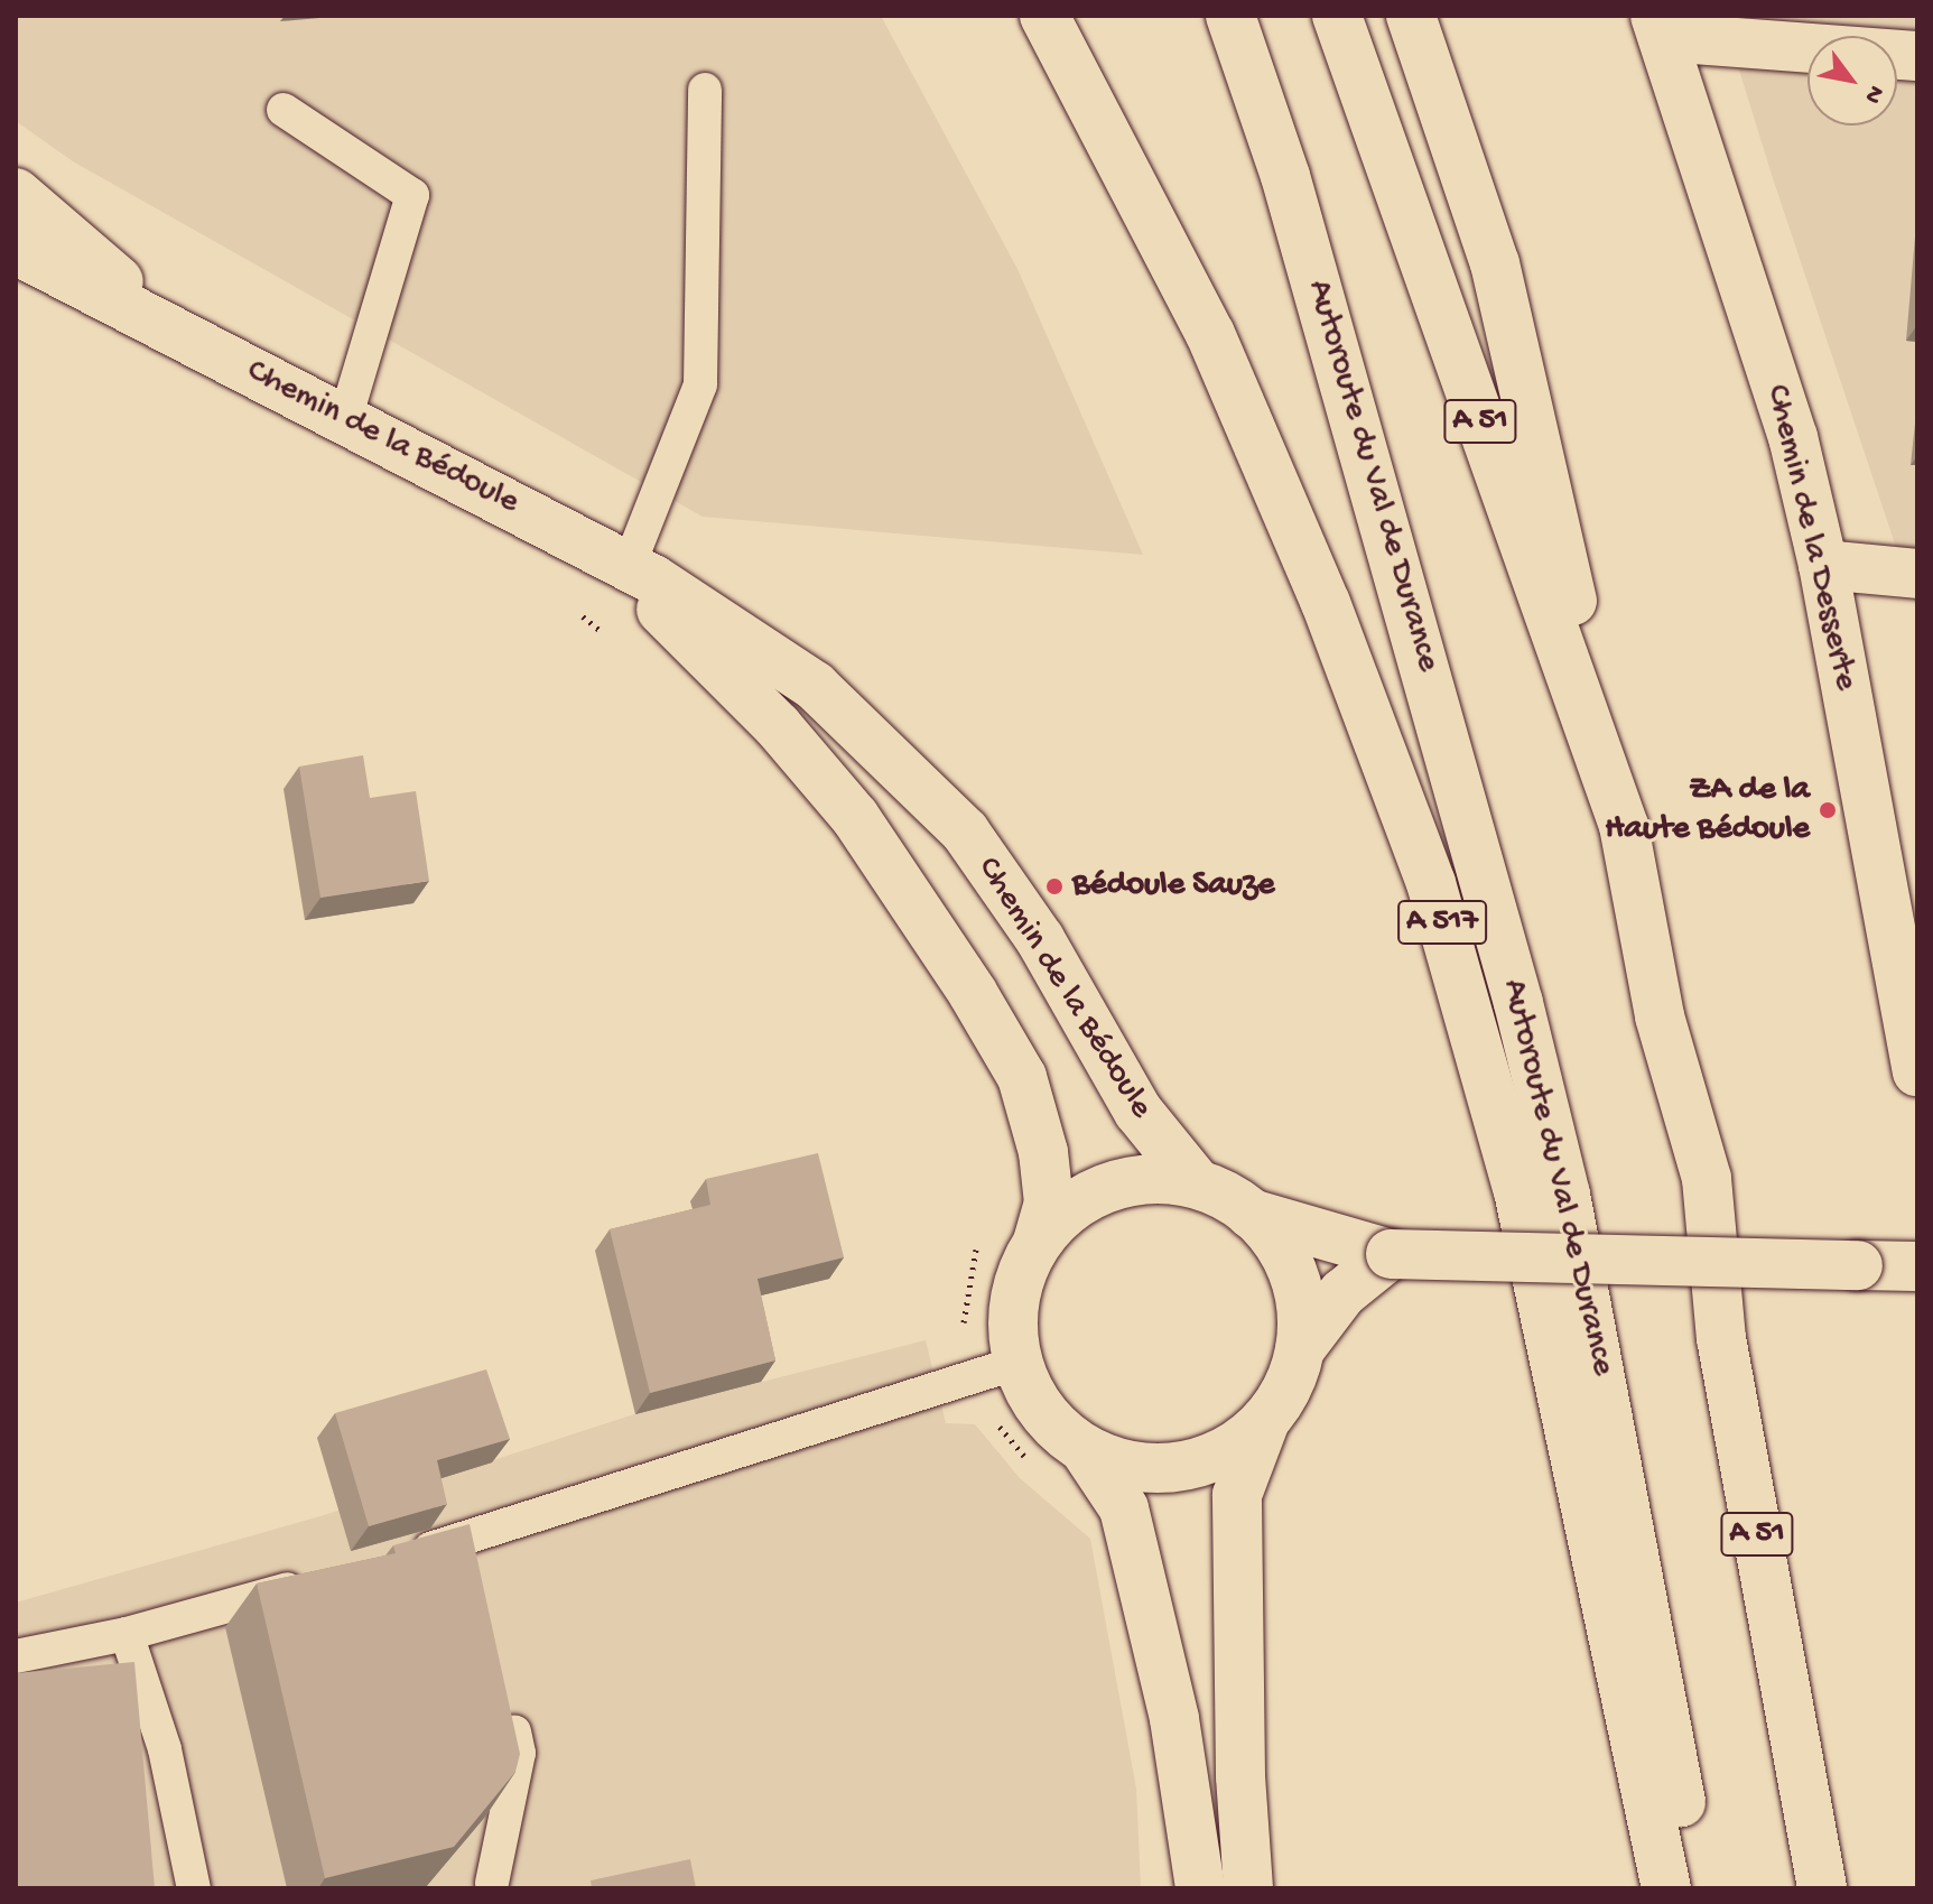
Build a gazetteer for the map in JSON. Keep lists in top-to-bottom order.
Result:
{
  "streets": {
    "main road": [
      "A 51",
      "Chemin de la Bédoule",
      "Autoroute du Val de Durance",
      "Chemin de la Desserte",
      "A 517"
    ]
  },
  "places": ["ZA de la Haute Bédoule", "Bédoule Sauze"],
  "north": "bottom right"
}
